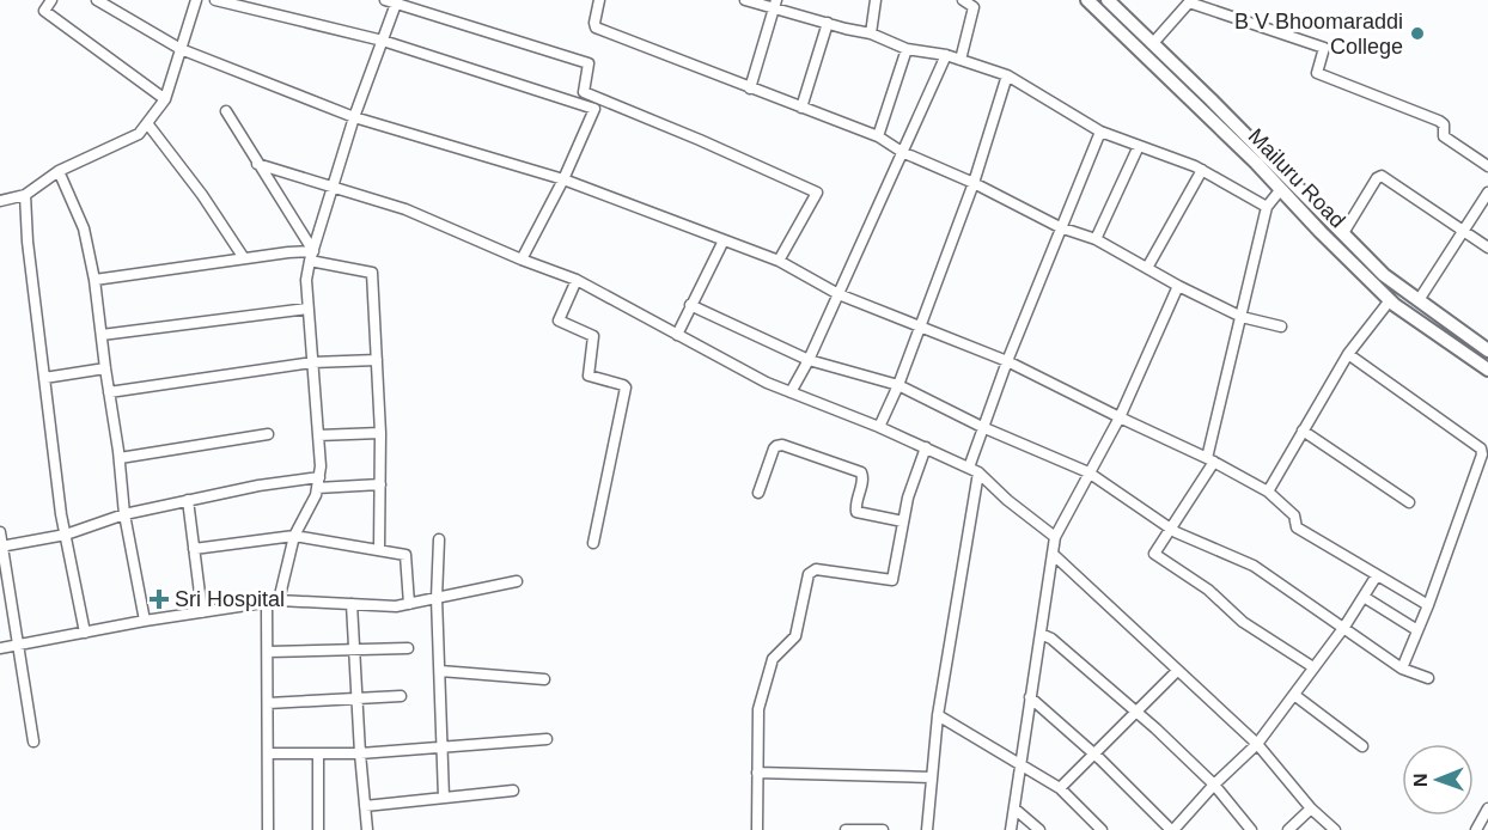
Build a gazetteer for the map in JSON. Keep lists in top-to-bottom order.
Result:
{
  "streets": {
    "street": ["Mailuru Road"]
  },
  "places": {
    "other": ["B V Bhoomaraddi College"],
    "health": ["Sri Hospital"]
  },
  "north": "left"
}
